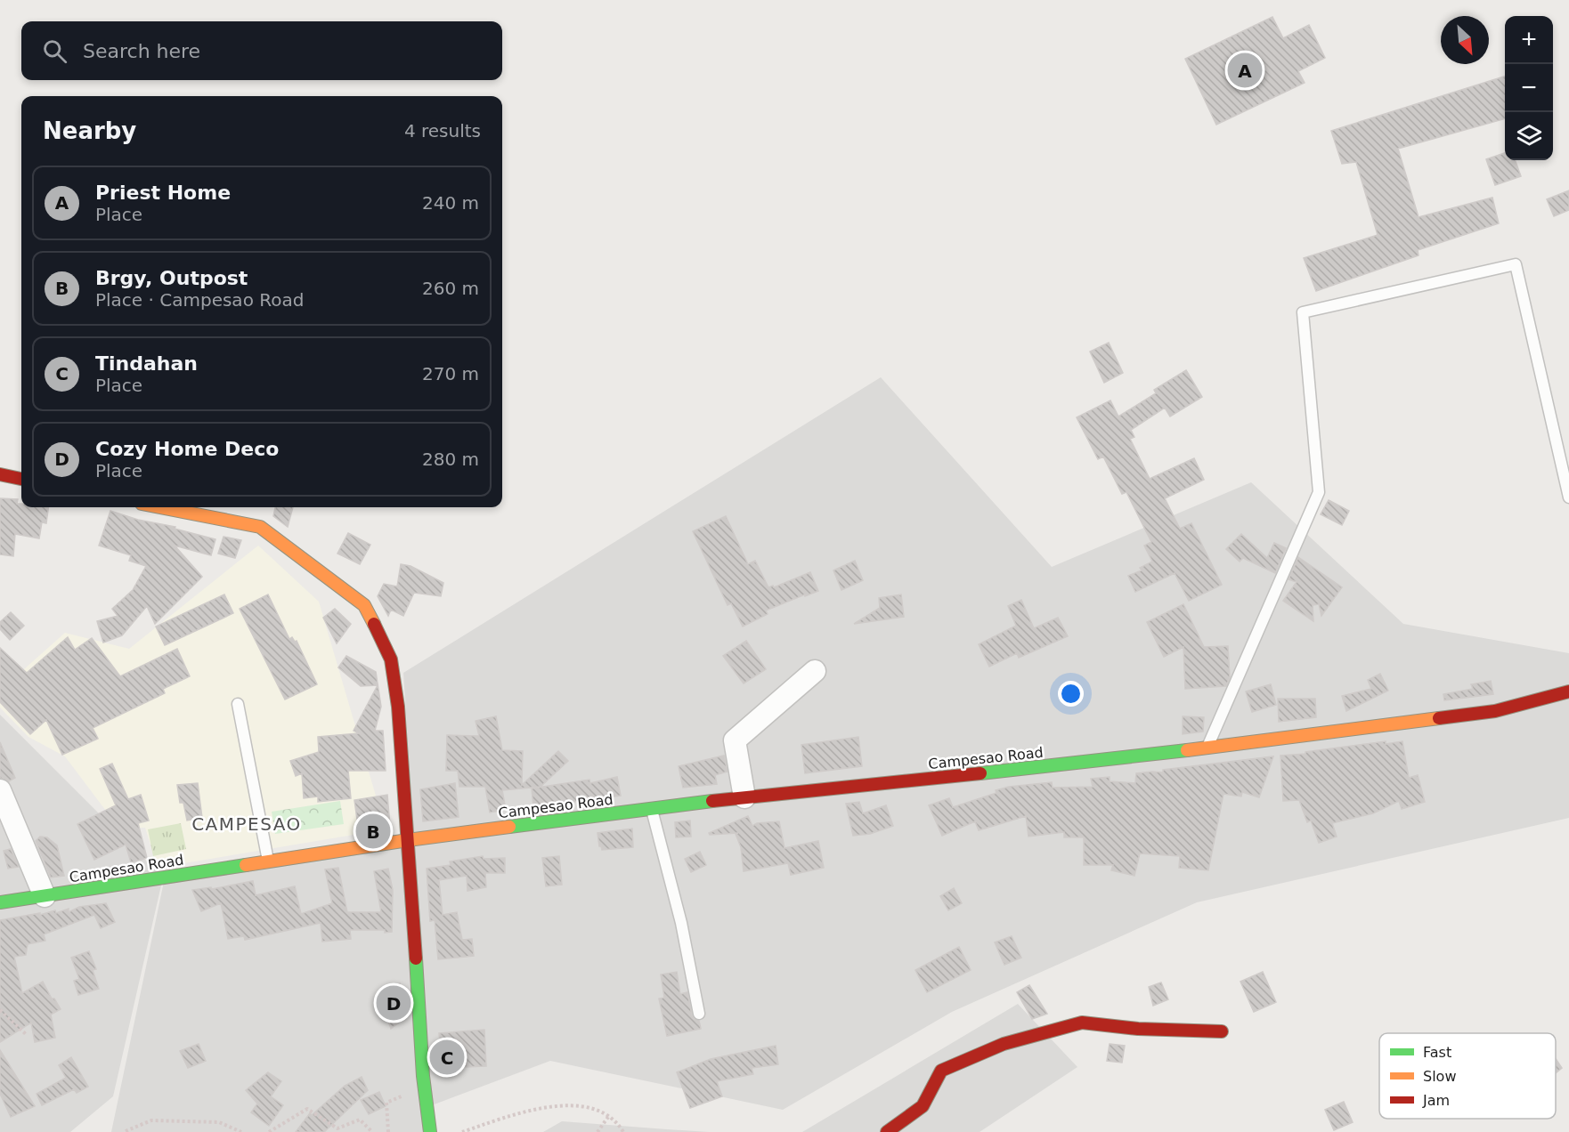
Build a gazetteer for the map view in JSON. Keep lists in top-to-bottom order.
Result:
{
  "streets": {
    "street": ["Campesao Road"]
  },
  "districts": ["CAMPESAO"],
  "legend": ["Fast", "Slow", "Jam"],
  "north": "bottom right",
  "page": {
    "map_buttons": ["+", "−"],
    "search": "Search here",
    "pins": [
      "A",
      "B",
      "D",
      "C"
    ],
    "heading": ["Nearby", "4 results"],
    "list": [
      {
        "mark": "A",
        "name": "Priest Home",
        "note": "Place",
        "value": "240 m"
      },
      {
        "mark": "B",
        "name": "Brgy, Outpost",
        "note": "Place · Campesao Road",
        "value": "260 m"
      },
      {
        "mark": "C",
        "name": "Tindahan",
        "note": "Place",
        "value": "270 m"
      },
      {
        "mark": "D",
        "name": "Cozy Home Deco",
        "note": "Place",
        "value": "280 m"
      }
    ]
  }
}
